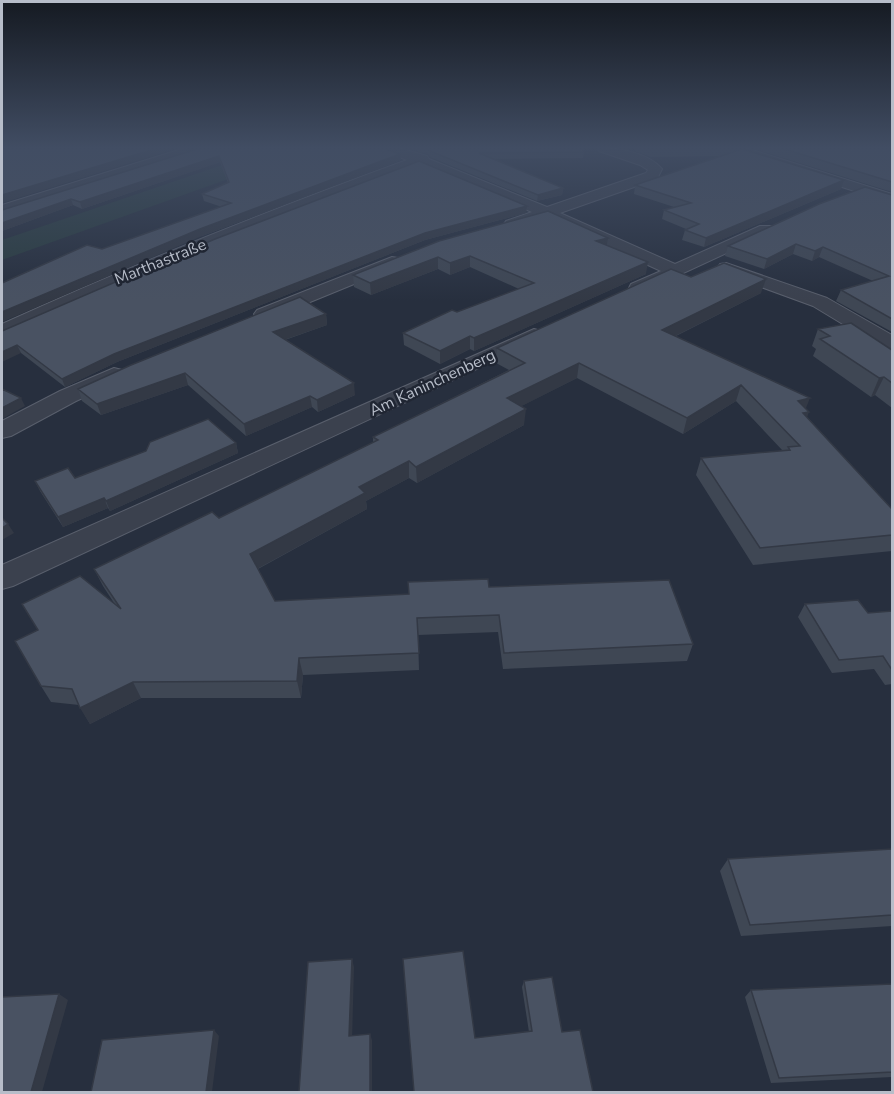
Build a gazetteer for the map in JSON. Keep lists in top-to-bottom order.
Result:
{
  "streets": {
    "street": ["Marthastraße", "Am Kaninchenberg"]
  }
}
